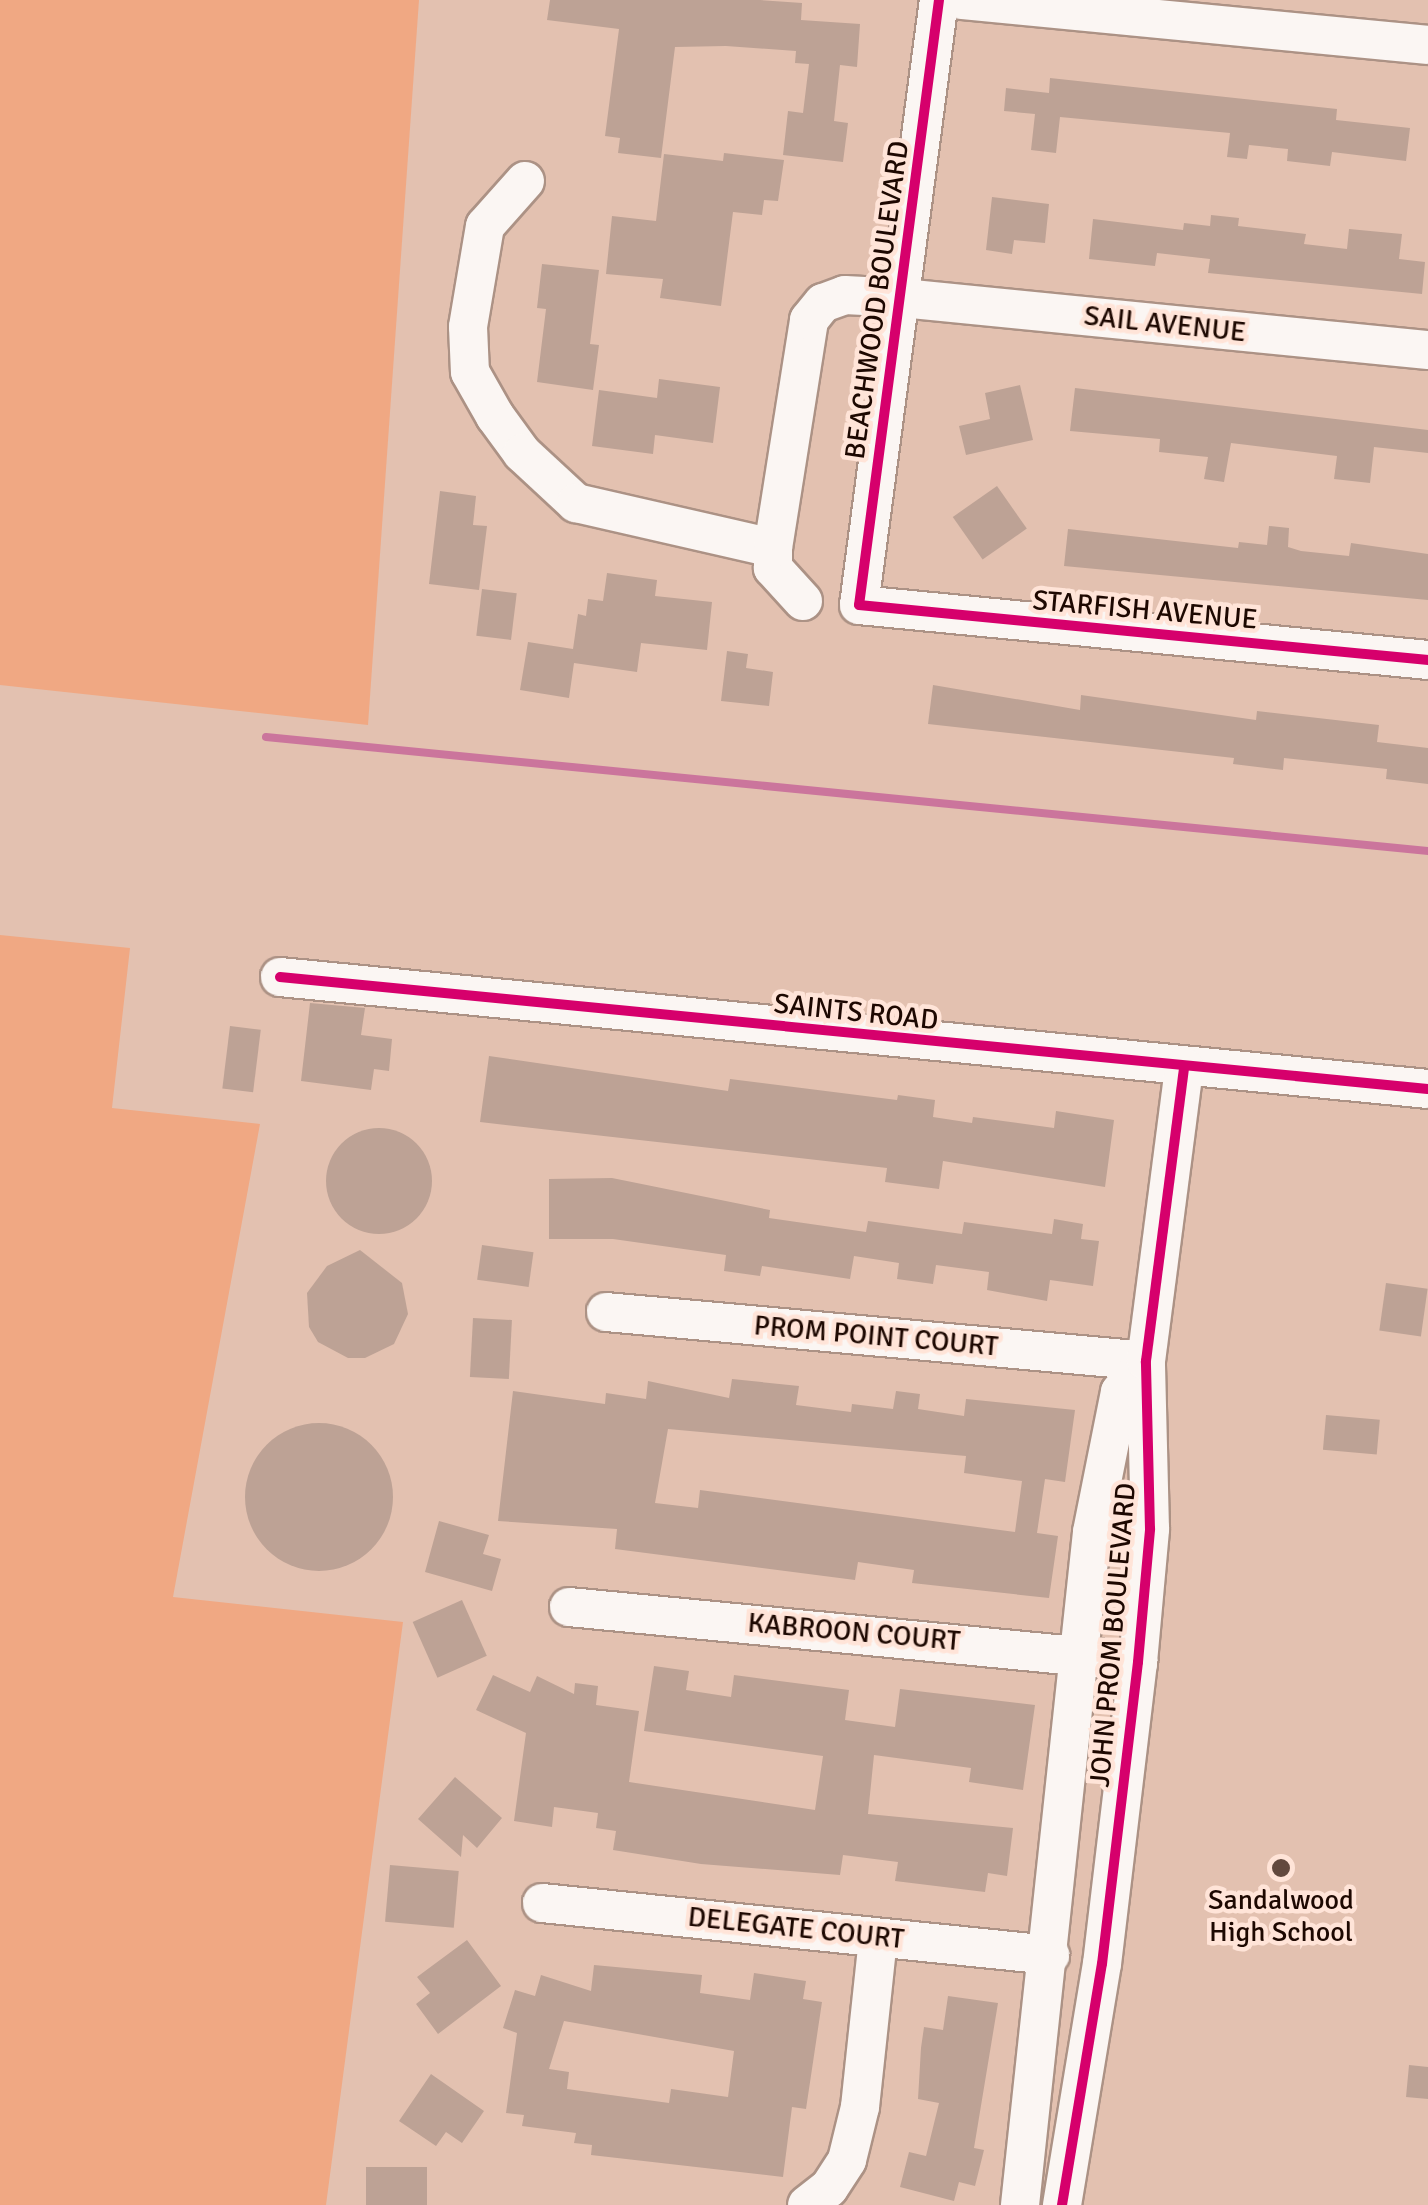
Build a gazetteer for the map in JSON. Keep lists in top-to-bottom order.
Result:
{
  "streets": {
    "street": [
      "BEACHWOOD BOULEVARD",
      "SAIL AVENUE",
      "STARFISH AVENUE",
      "SAINTS ROAD",
      "PROM POINT COURT",
      "KABROON COURT",
      "JOHN PROM BOULEVARD",
      "DELEGATE COURT"
    ]
  },
  "crossings": [
    ["BEACHWOOD BOULEVARD", "SAIL AVENUE"],
    ["BEACHWOOD BOULEVARD", "STARFISH AVENUE"],
    ["SAINTS ROAD", "JOHN PROM BOULEVARD"],
    ["PROM POINT COURT", "JOHN PROM BOULEVARD"],
    ["KABROON COURT", "JOHN PROM BOULEVARD"],
    ["JOHN PROM BOULEVARD", "DELEGATE COURT"]
  ],
  "places": ["Sandalwood High School"]
}
